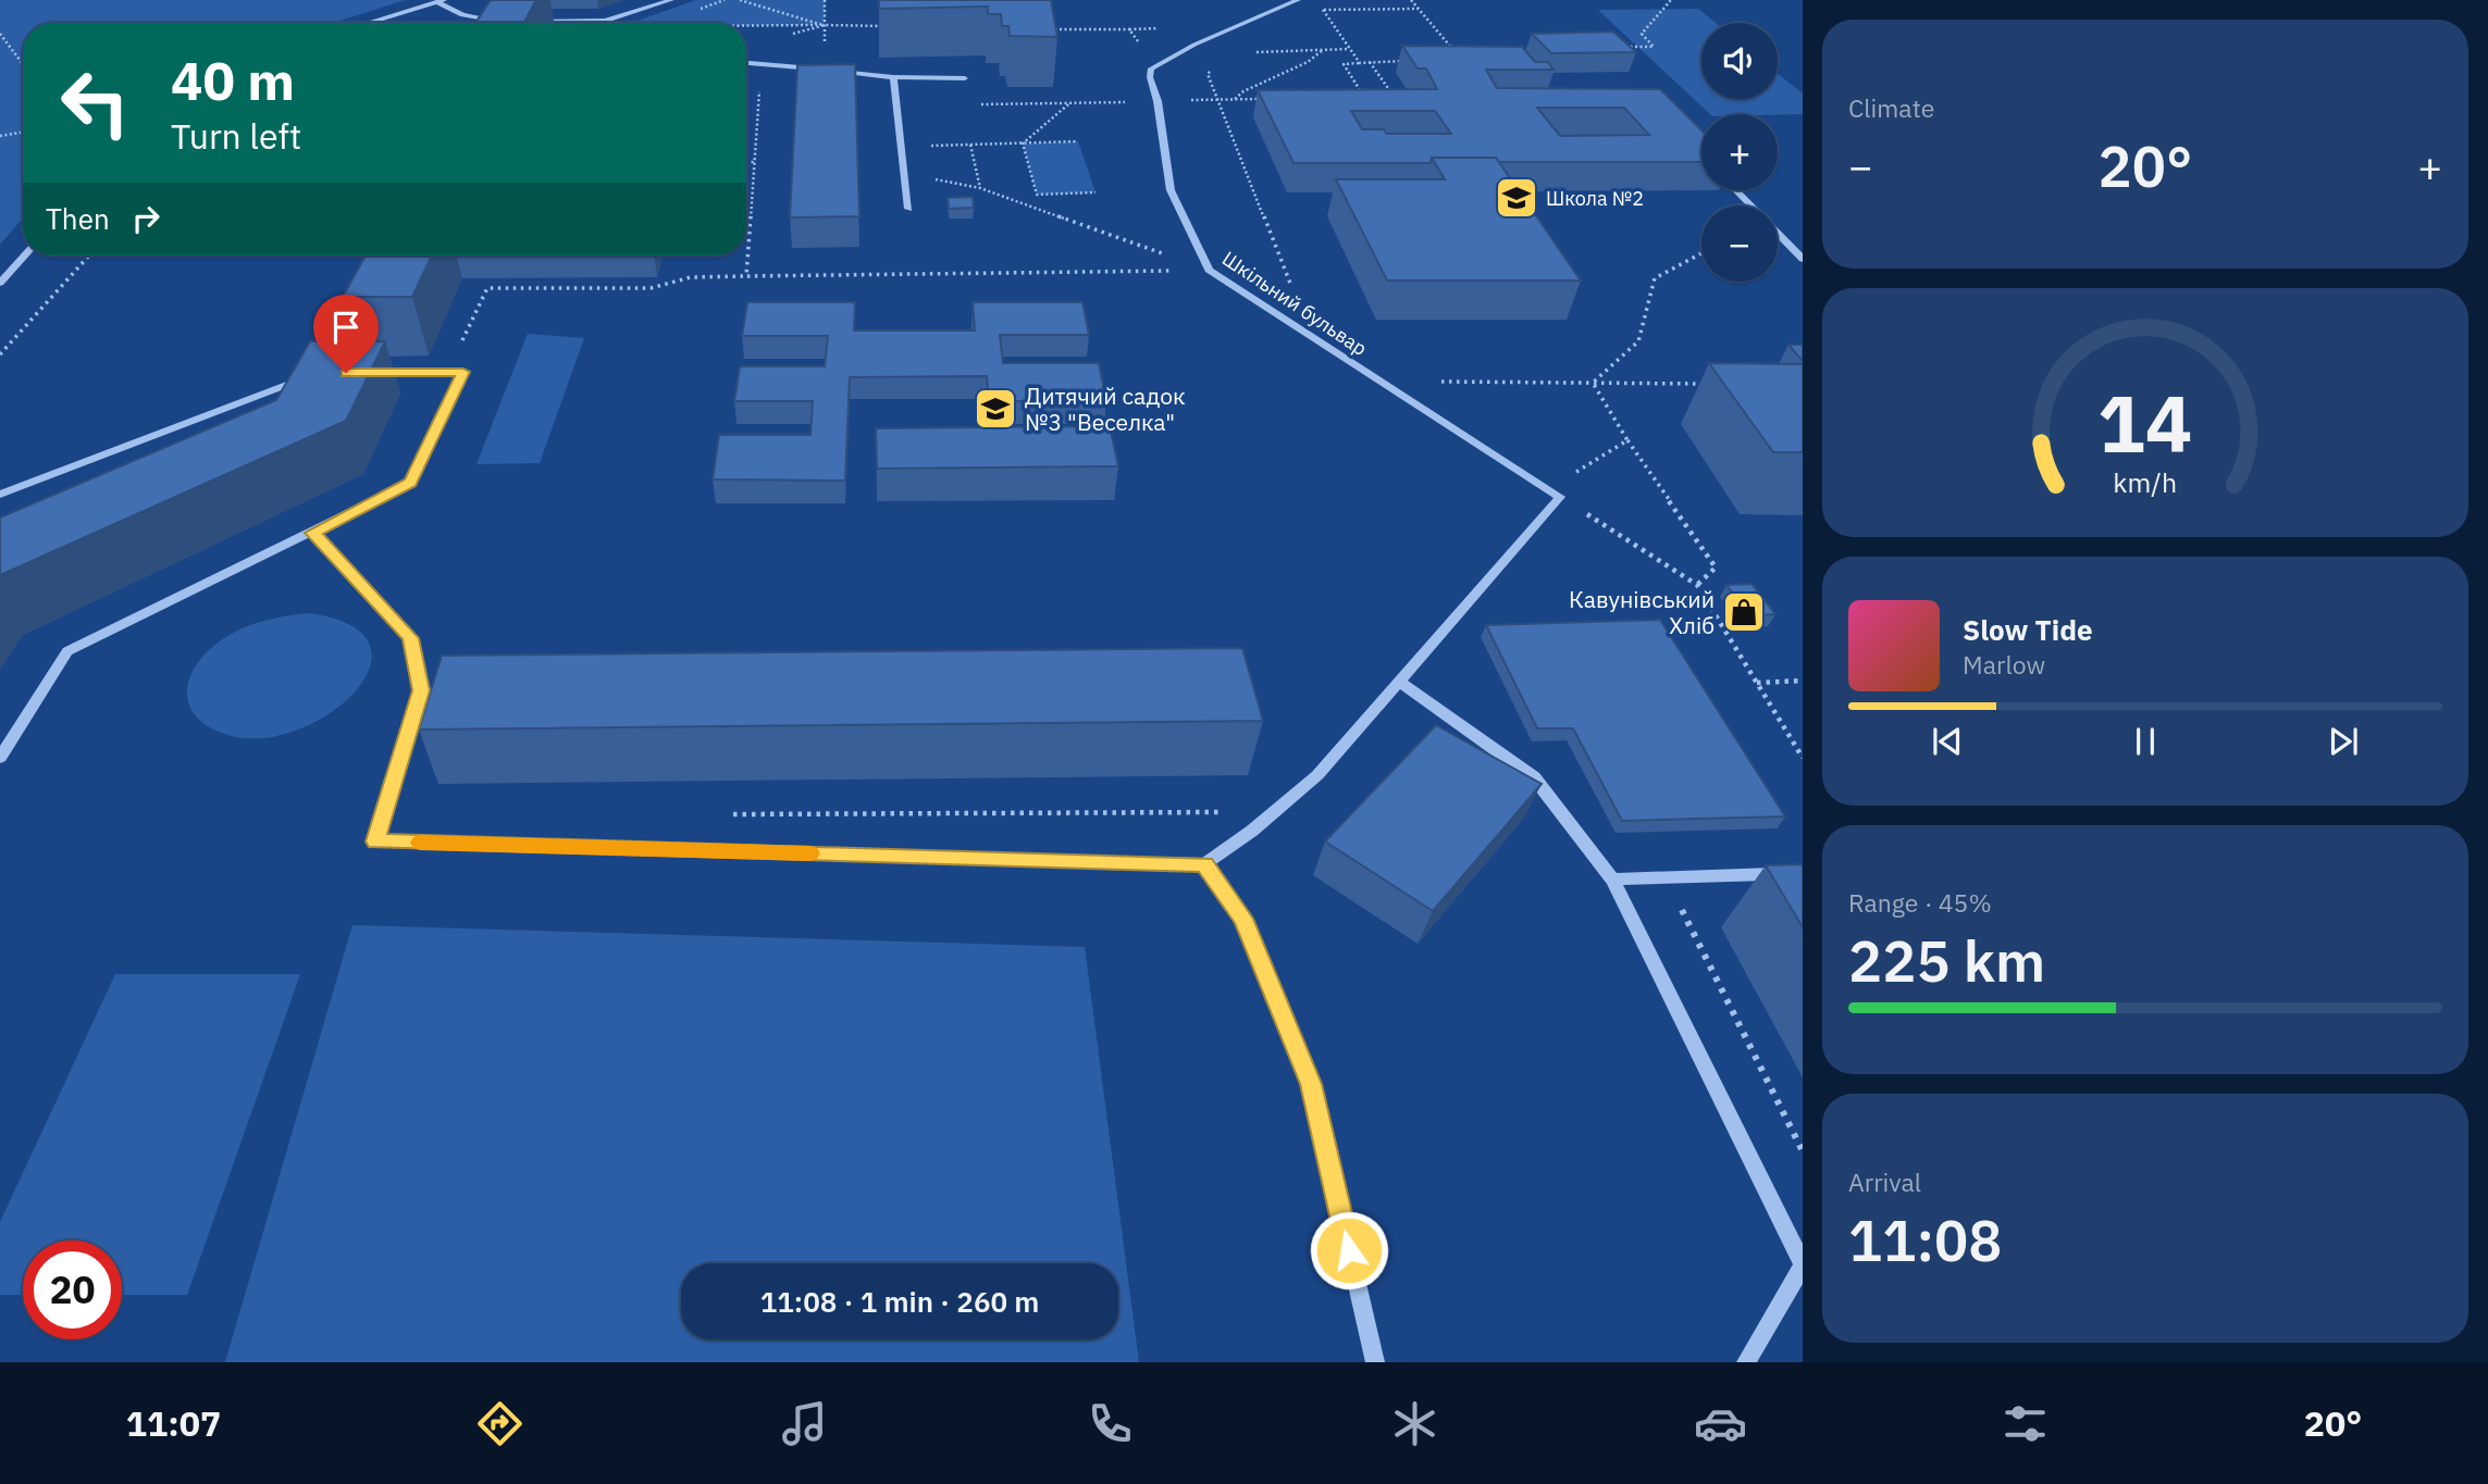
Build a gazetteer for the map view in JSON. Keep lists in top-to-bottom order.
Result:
{
  "streets": {
    "street": ["Шкільний бульвар"]
  },
  "places": {
    "school or university": ["Школа №2", "Дитячий садок №3 \"Веселка\""],
    "shop": ["Кавунівський Хліб"]
  },
  "page": {
    "tile": [
      "Climate",
      ["Range · 45%", "225 km"],
      ["Arrival", "11:08"]
    ],
    "map_buttons": ["+", "−"],
    "turn": ["40 m", "Turn left"],
    "heat": ["−", "20°", "+"],
    "then": "Then",
    "song": ["Slow Tide", "Marlow"],
    "limit": "20",
    "trip": "11:08 · 1 min · 260 m",
    "tabs": ["11:07", "20°"],
    "gauge": ["14", "km/h"]
  }
}
